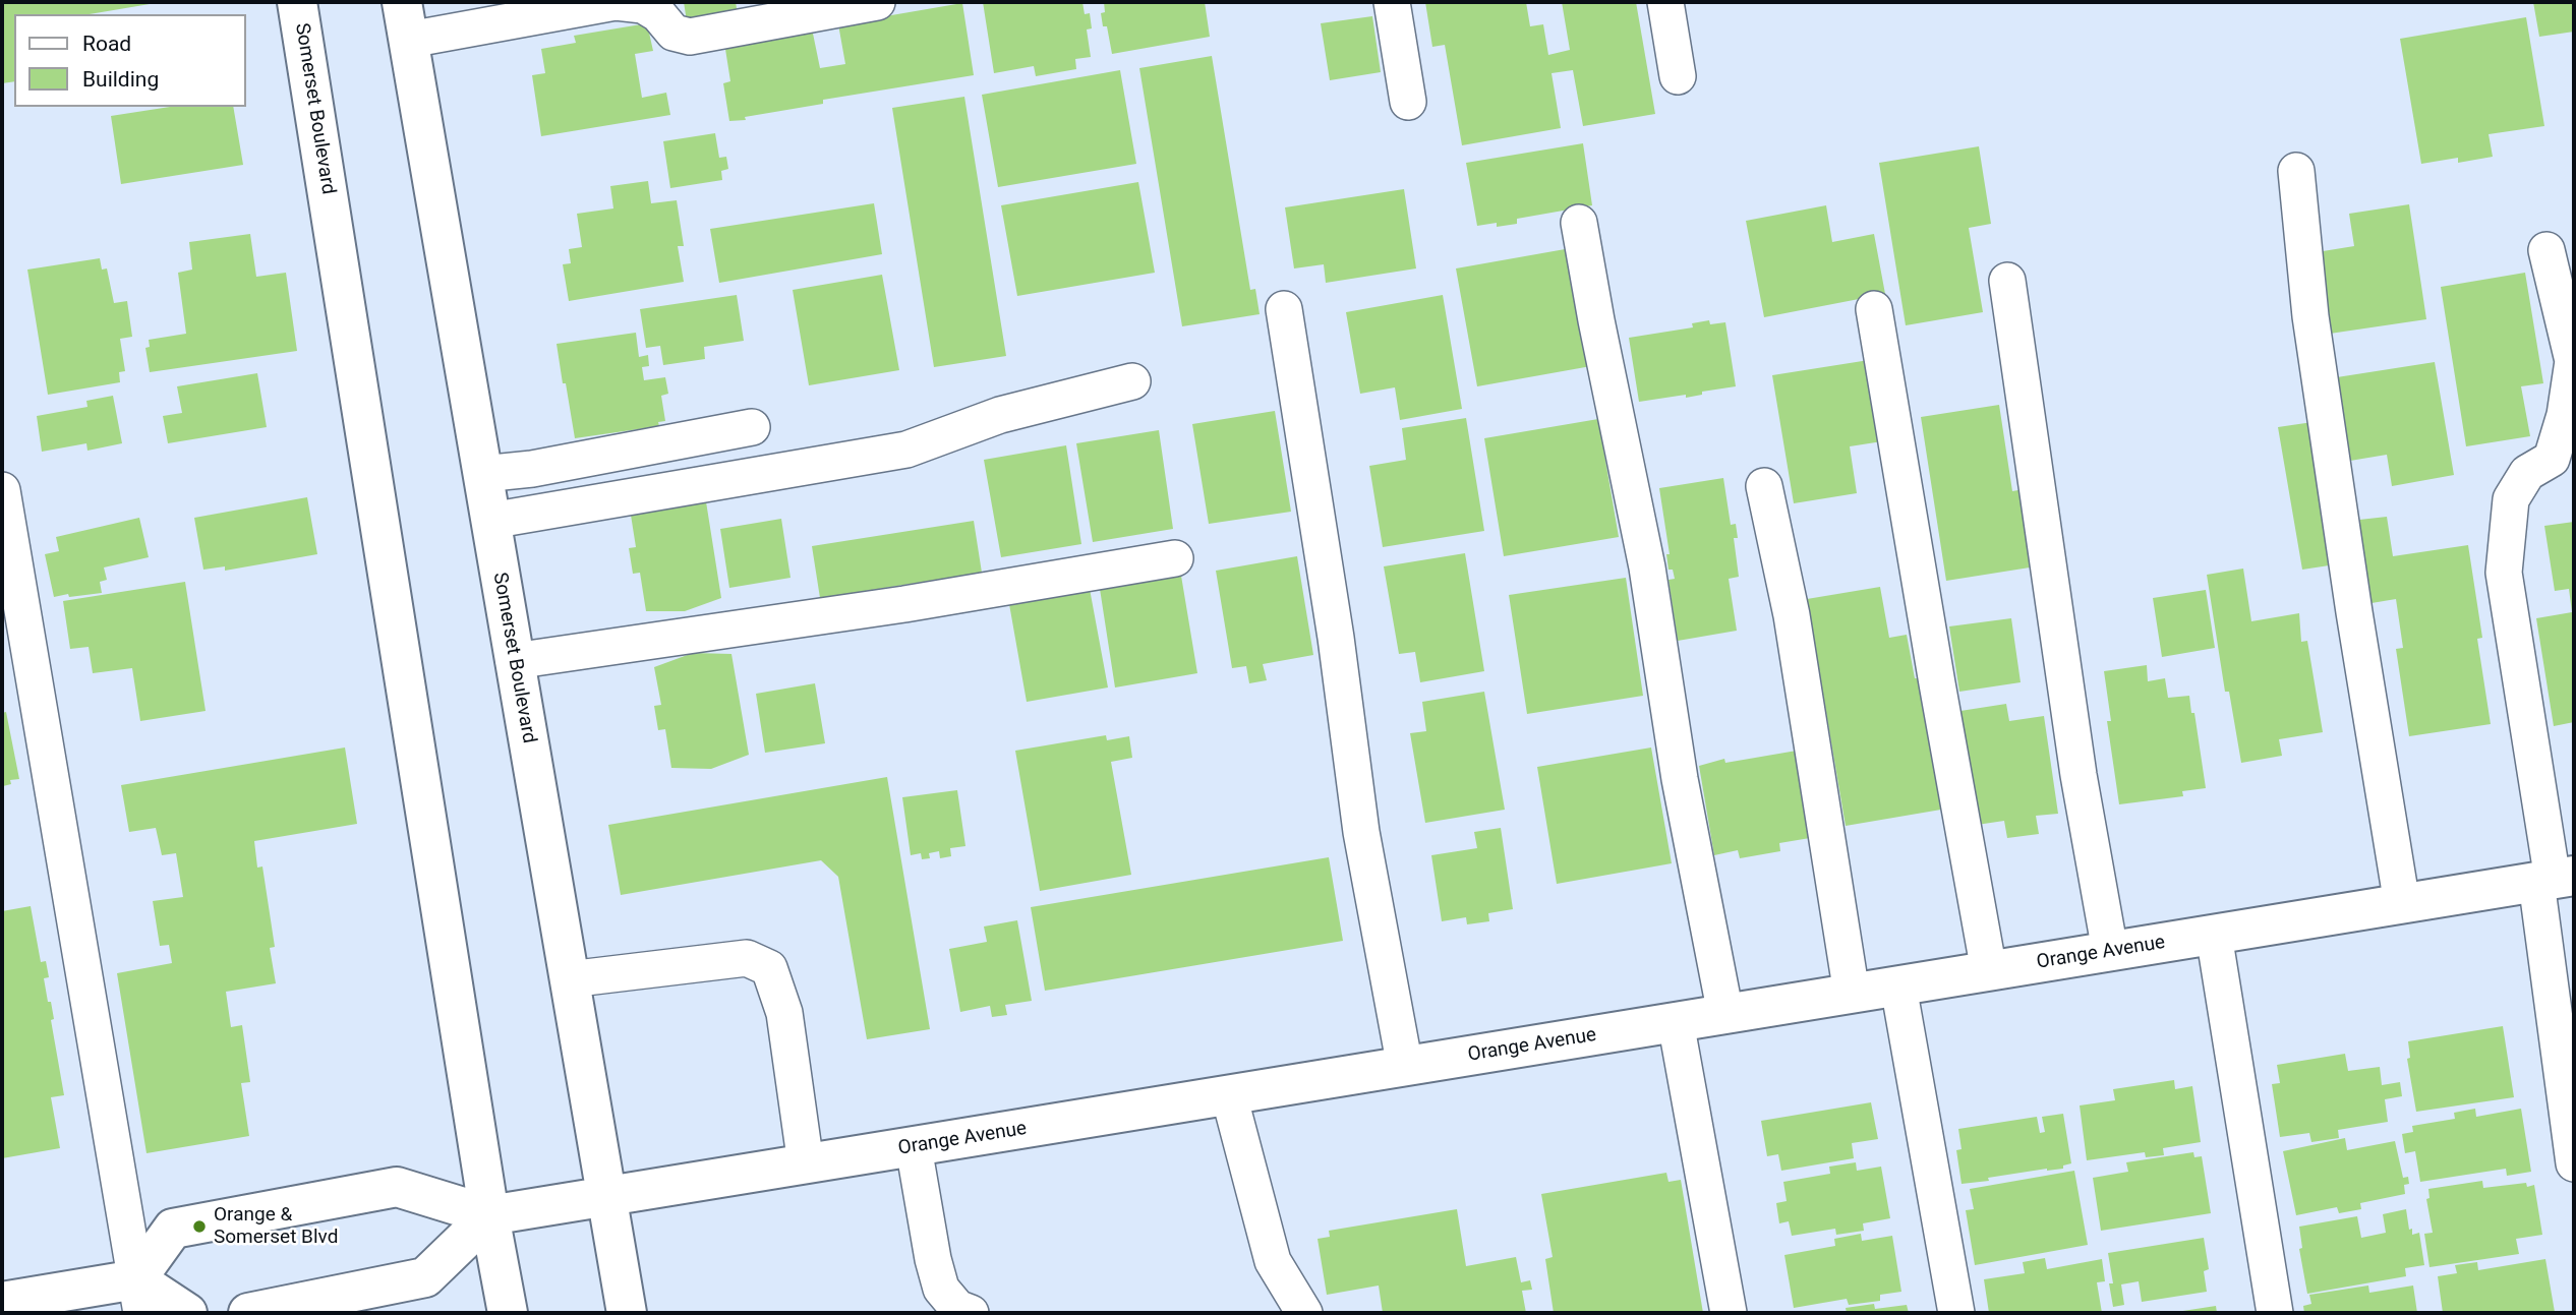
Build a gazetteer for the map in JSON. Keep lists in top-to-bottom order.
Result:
{
  "streets": {
    "street": ["Somerset Boulevard", "Orange Avenue"]
  },
  "crossings": [
    ["Somerset Boulevard", "Orange Avenue"]
  ],
  "places": ["Orange & Somerset Blvd"],
  "legend": ["Road", "Building"]
}
